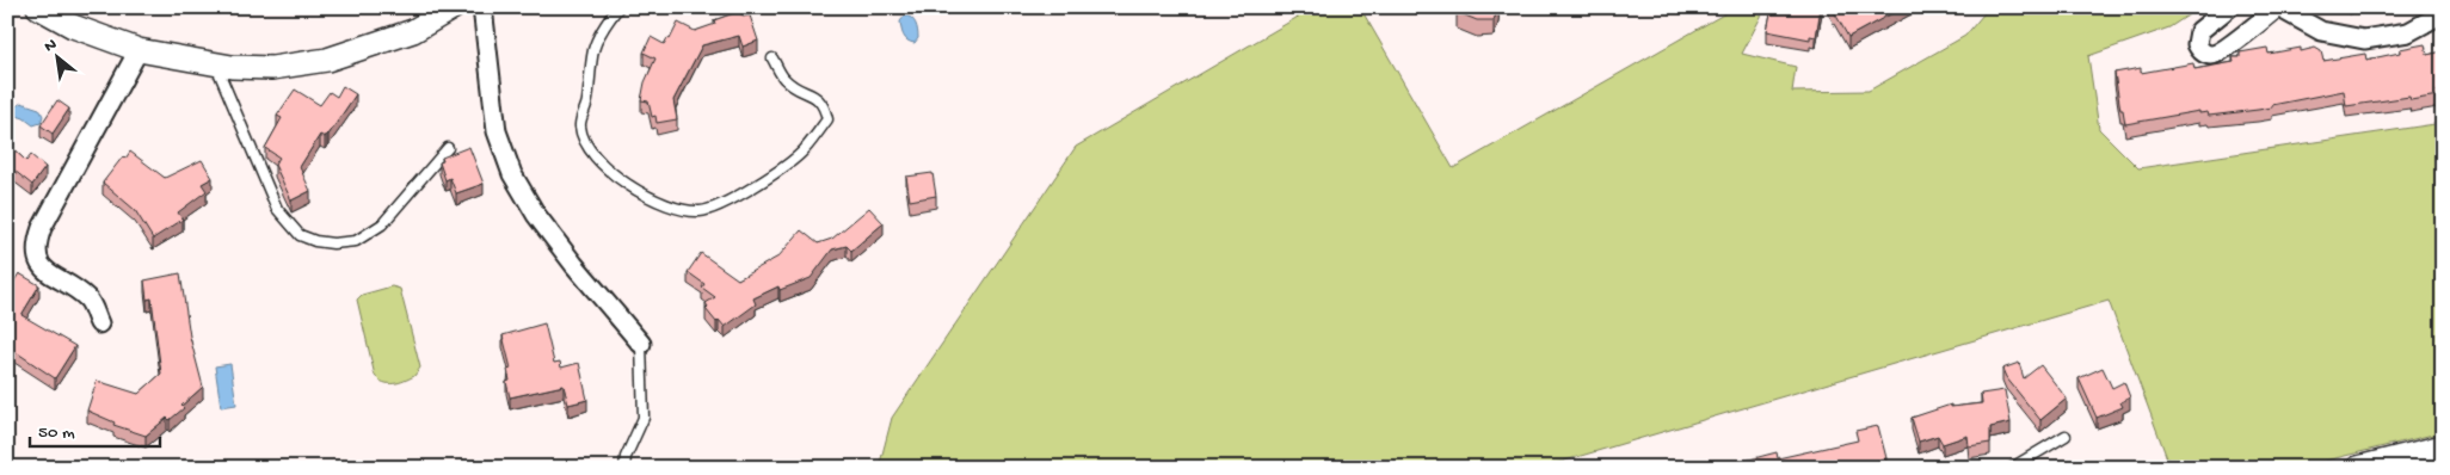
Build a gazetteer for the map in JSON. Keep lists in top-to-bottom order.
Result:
{
  "scale_bar": "50 m",
  "north": "top left"
}
